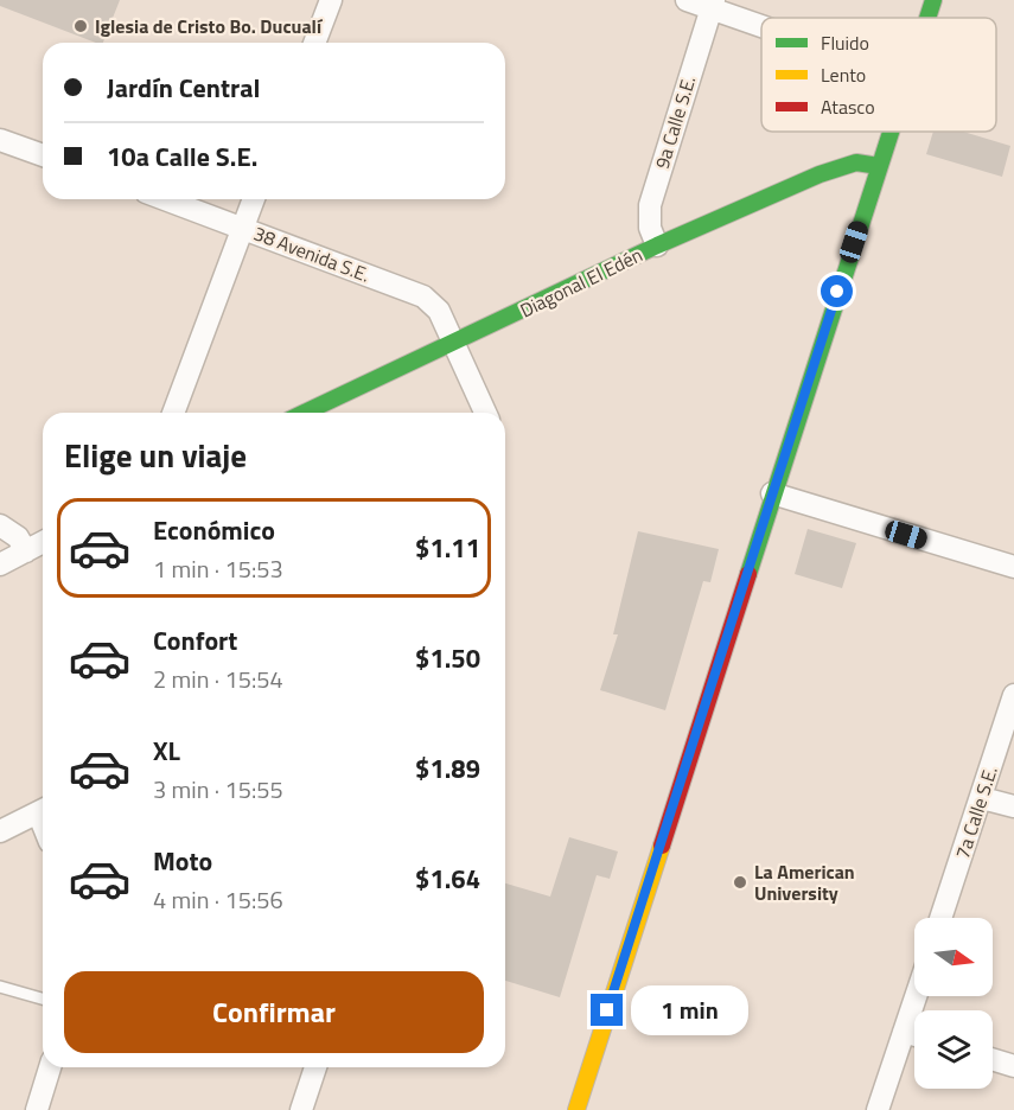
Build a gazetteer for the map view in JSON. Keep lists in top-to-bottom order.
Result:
{
  "streets": {
    "street": [
      "9a Calle S.E.",
      "38 Avenida S.E.",
      "Diagonal El Edén",
      "7a Calle S.E."
    ]
  },
  "crossings": [
    ["9a Calle S.E.", "Diagonal El Edén"],
    ["38 Avenida S.E.", "Diagonal El Edén"]
  ],
  "places": ["Iglesia de Cristo Bo. Ducualí", "La American University"],
  "legend": ["Fluido", "Lento", "Atasco"],
  "north": "right",
  "page": {
    "banner": ["Jardín Central", "10a Calle S.E."],
    "heading": "Elige un viaje",
    "list": [
      {
        "name": "Económico",
        "note": "1 min · 15:53",
        "value": "$1.11"
      },
      {
        "name": "Confort",
        "note": "2 min · 15:54",
        "value": "$1.50"
      },
      {
        "name": "XL",
        "note": "3 min · 15:55",
        "value": "$1.89"
      },
      {
        "name": "Moto",
        "note": "4 min · 15:56",
        "value": "$1.64"
      }
    ],
    "buttons": "Confirmar",
    "bubble": "1 min"
  }
}
